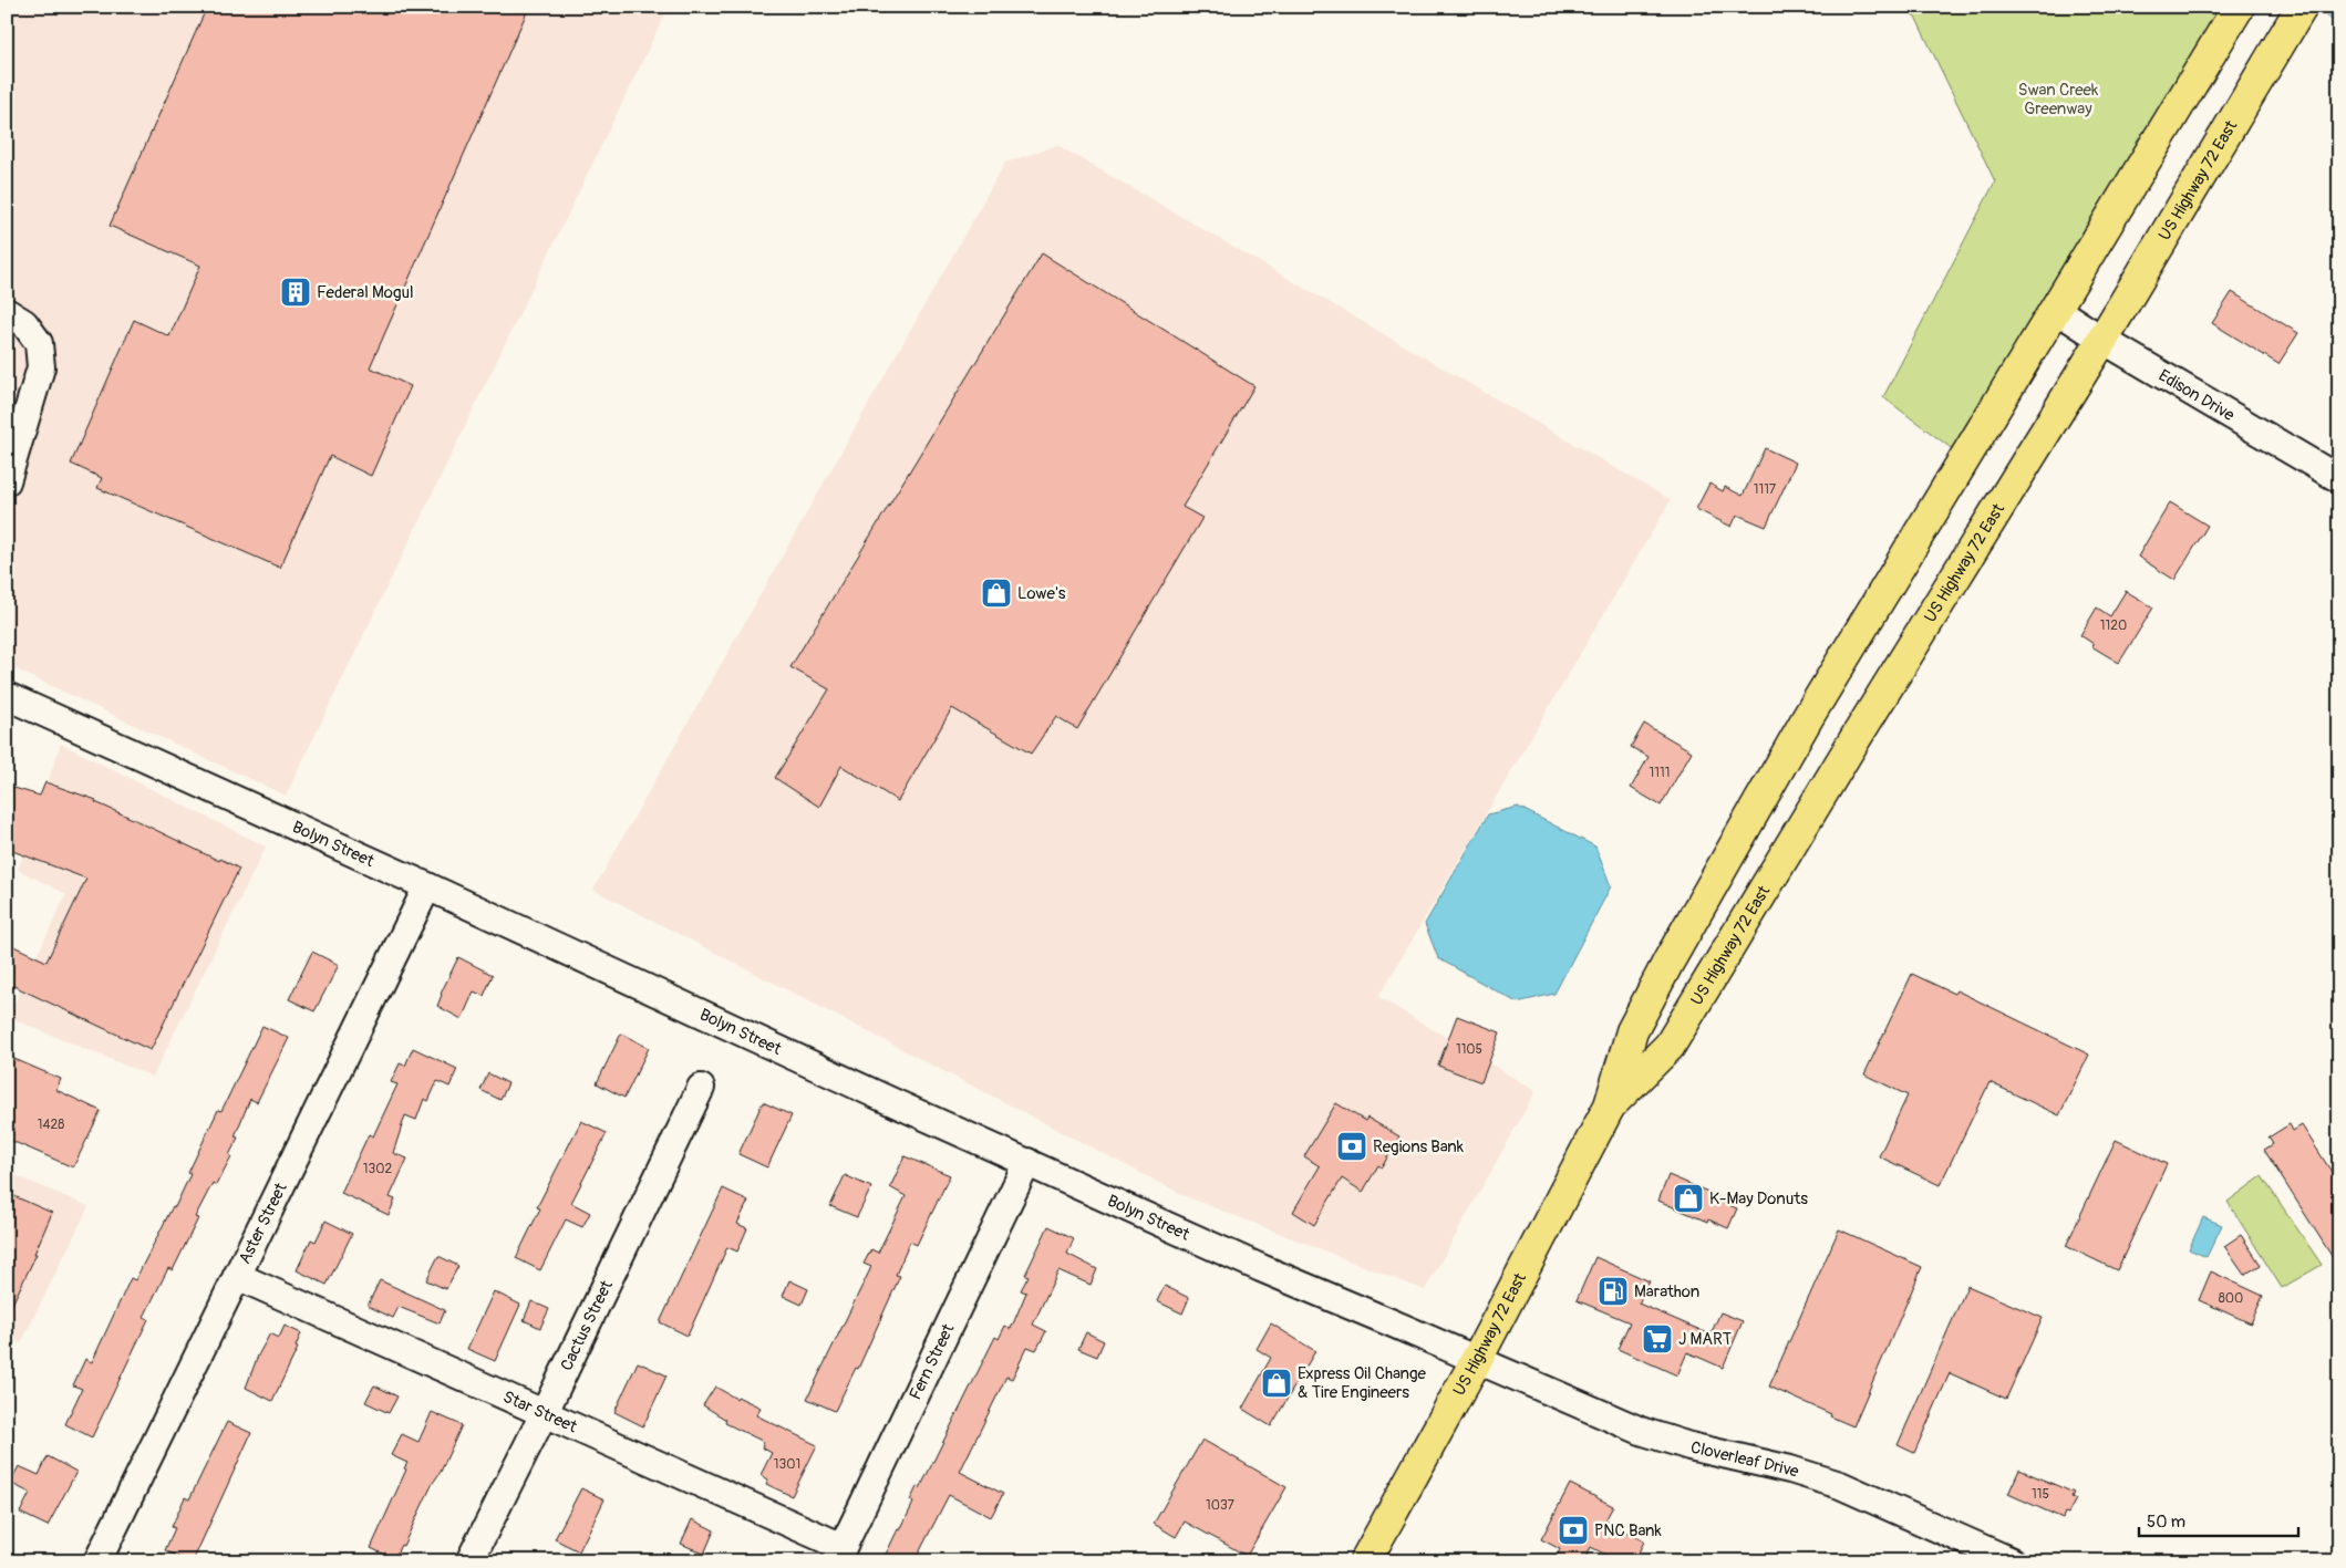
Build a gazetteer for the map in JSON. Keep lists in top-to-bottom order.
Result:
{
  "streets": {
    "highway": ["US Highway 72 East"],
    "street": [
      "Edison Drive",
      "Bolyn Street",
      "Aster Street",
      "Cactus Street",
      "Fern Street",
      "Star Street",
      "Cloverleaf Drive"
    ]
  },
  "crossings": [
    ["US Highway 72 East", "Edison Drive"],
    ["US Highway 72 East", "Bolyn Street"],
    ["US Highway 72 East", "Cloverleaf Drive"],
    ["Bolyn Street", "Aster Street"],
    ["Bolyn Street", "Fern Street"],
    ["Bolyn Street", "Cloverleaf Drive"],
    ["Aster Street", "Star Street"],
    ["Cactus Street", "Star Street"],
    ["Fern Street", "Star Street"]
  ],
  "parks": ["Swan Creek Greenway"],
  "places": {
    "building": ["Federal Mogul"],
    "shop": ["Lowe's", "K-May Donuts", "Express Oil Change & Tire Engineers"],
    "bank": ["Regions Bank", "PNC Bank"],
    "fuel station": ["Marathon"],
    "supermarket": ["J MART"]
  },
  "house_numbers": [
    "1117",
    "1120",
    "1111",
    "1105",
    "1428",
    "1302",
    "800",
    "1301",
    "115",
    "1037"
  ],
  "scale_bar": "50 m"
}
